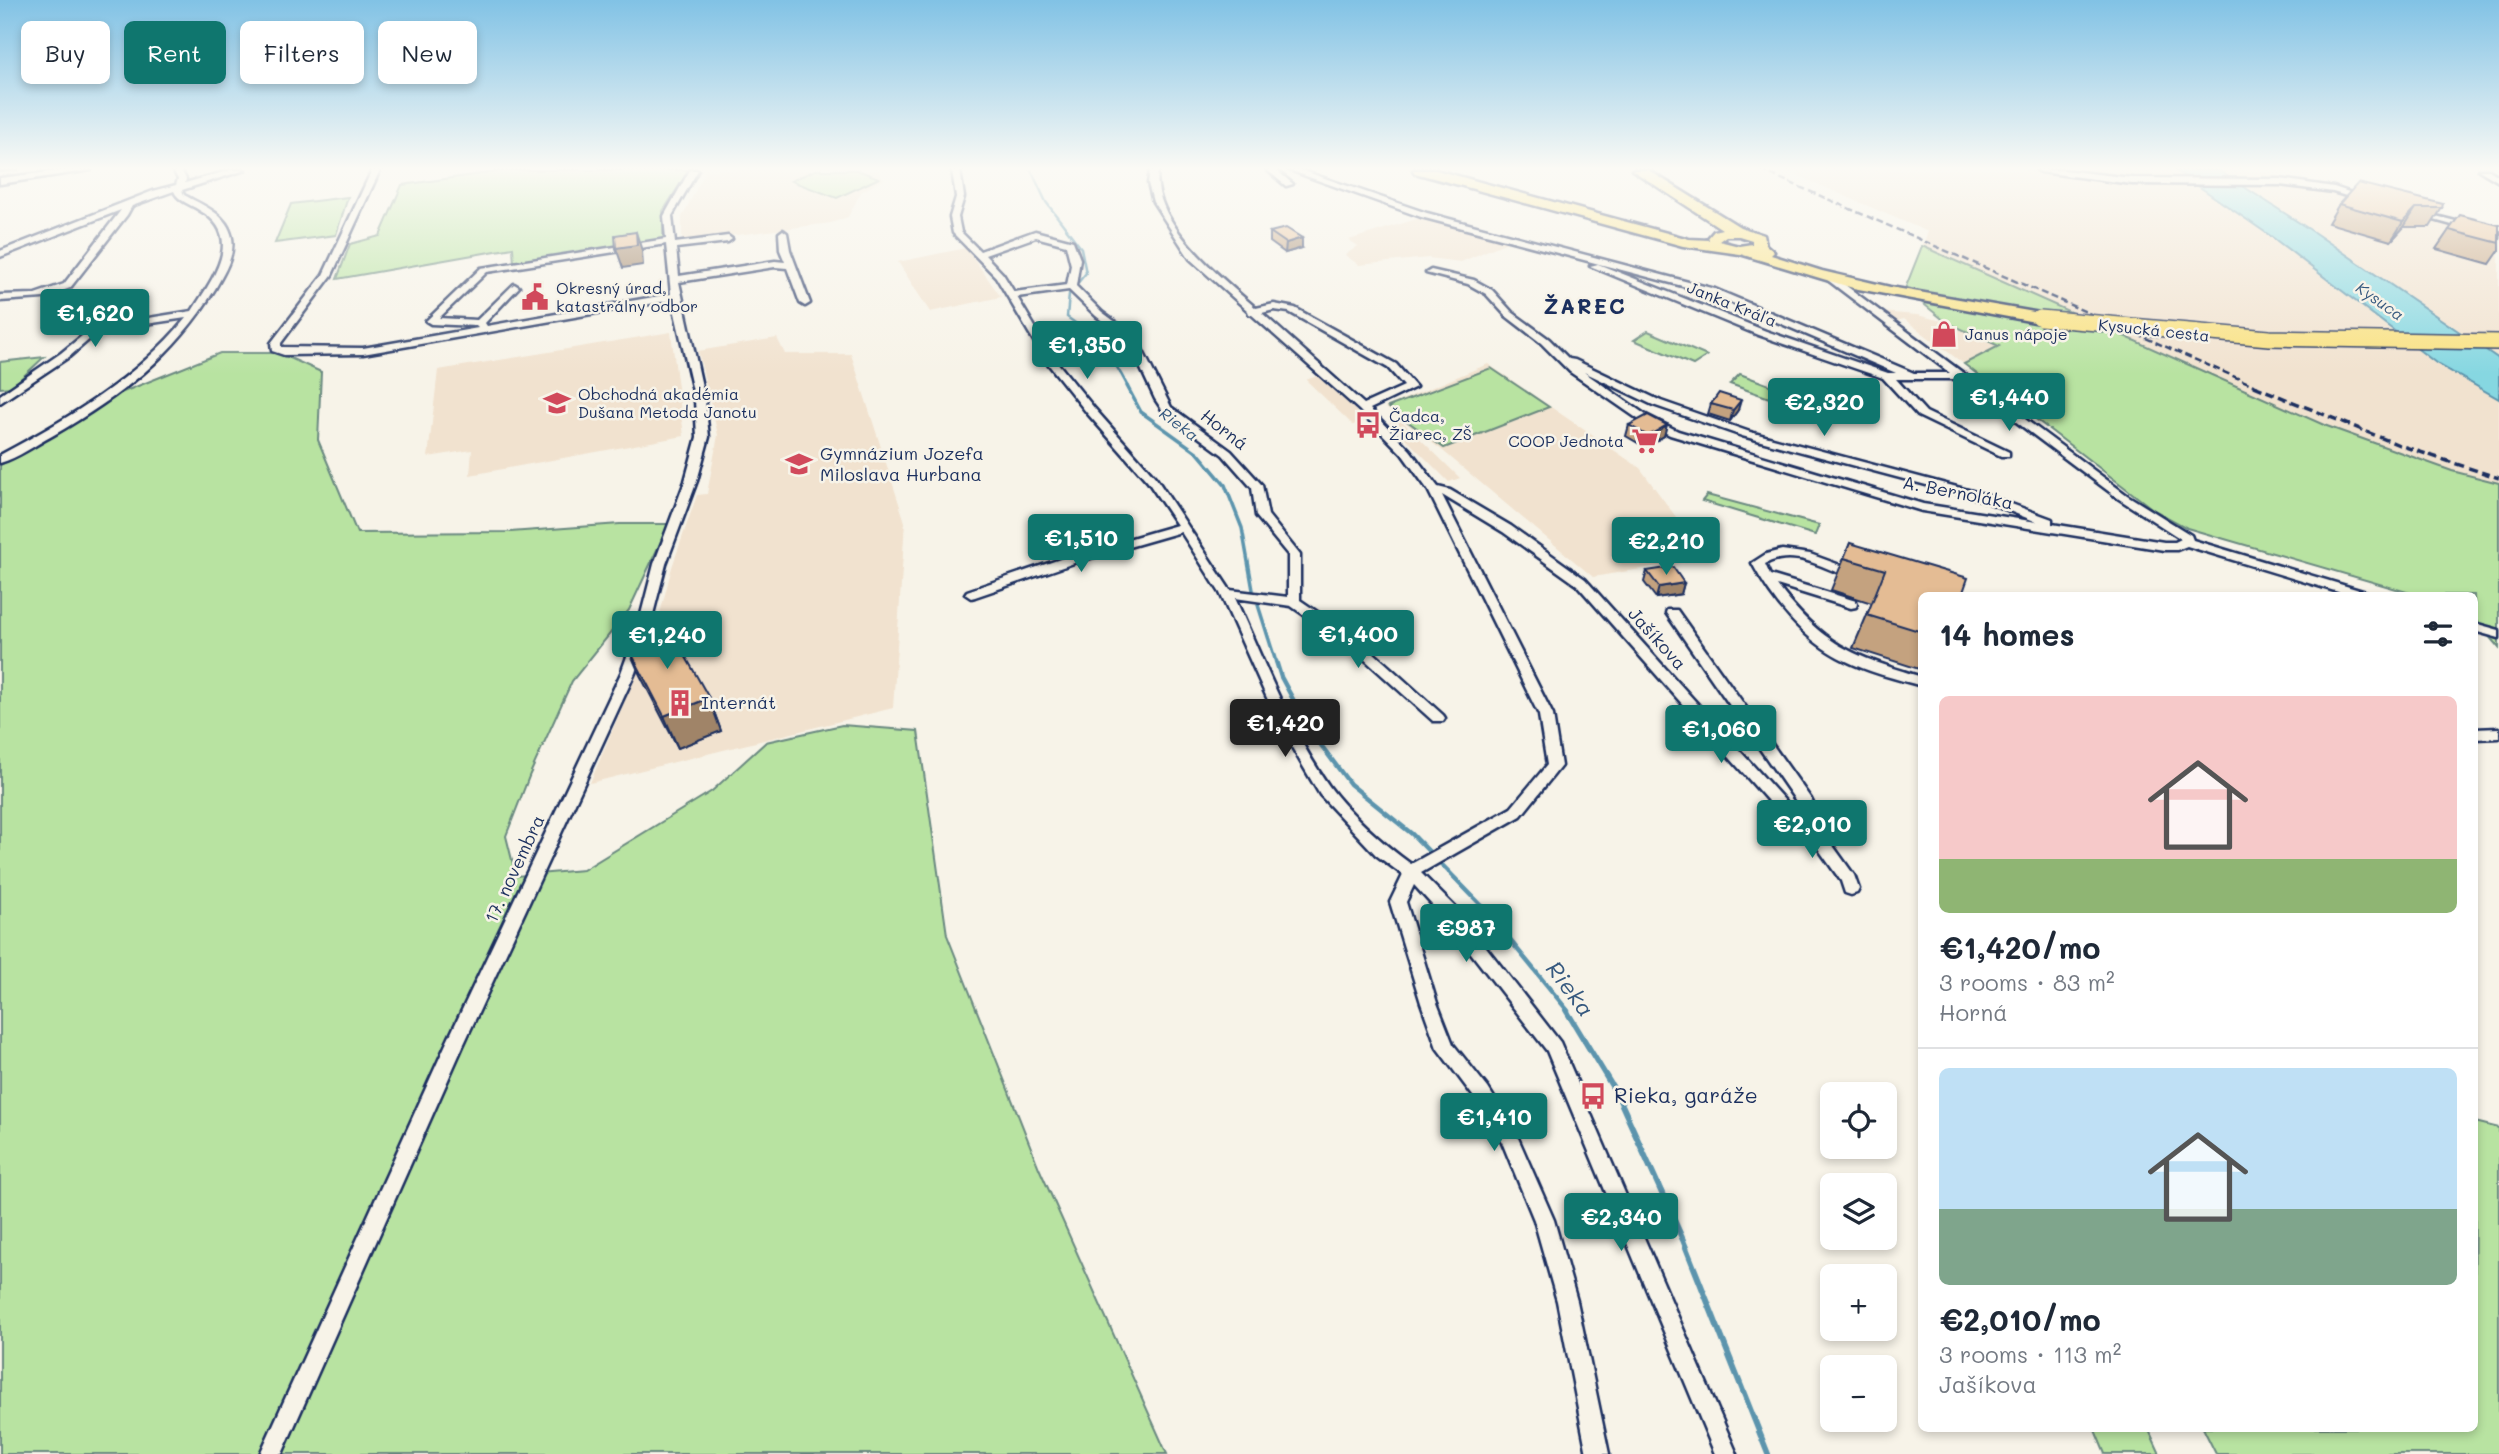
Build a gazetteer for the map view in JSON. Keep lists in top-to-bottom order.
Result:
{
  "streets": {
    "main road": ["Kysucká cesta"],
    "street": [
      "Janka Kráľa",
      "Horná",
      "A. Bernoláka",
      "Jašíkova",
      "17. novembra"
    ]
  },
  "districts": ["ŽAREC"],
  "water": ["Kysuca", "Rieka"],
  "places": {
    "public building": ["Okresný úrad, katastrálny odbor"],
    "shop": ["Janus nápoje"],
    "school or university": ["Obchodná akadémia Dušana Metoda Janotu", "Gymnázium Jozefa Miloslava Hurbana"],
    "bus stop": ["Čadca, Žiarec, ZŠ", "Rieka, garáže"],
    "supermarket": ["COOP Jednota"],
    "building": ["Internát"]
  },
  "page": {
    "chip": [
      "Buy",
      "Rent",
      "Filters",
      "New"
    ],
    "price": [
      "€1,620",
      "€1,350",
      "€1,440",
      "€2,320",
      "€1,510",
      "€2,210",
      "€1,400",
      "€1,240",
      "€1,420",
      "€1,060",
      "€2,010",
      "€987",
      "€1,410",
      "€2,340"
    ],
    "heading": "14 homes",
    "list": [
      {
        "name": "€1,420/mo",
        "note": "3 rooms · 83 m² · Horná"
      },
      {
        "name": "€2,010/mo",
        "note": "3 rooms · 113 m² · Jašíkova"
      }
    ],
    "map_buttons": ["+", "−"]
  }
}
